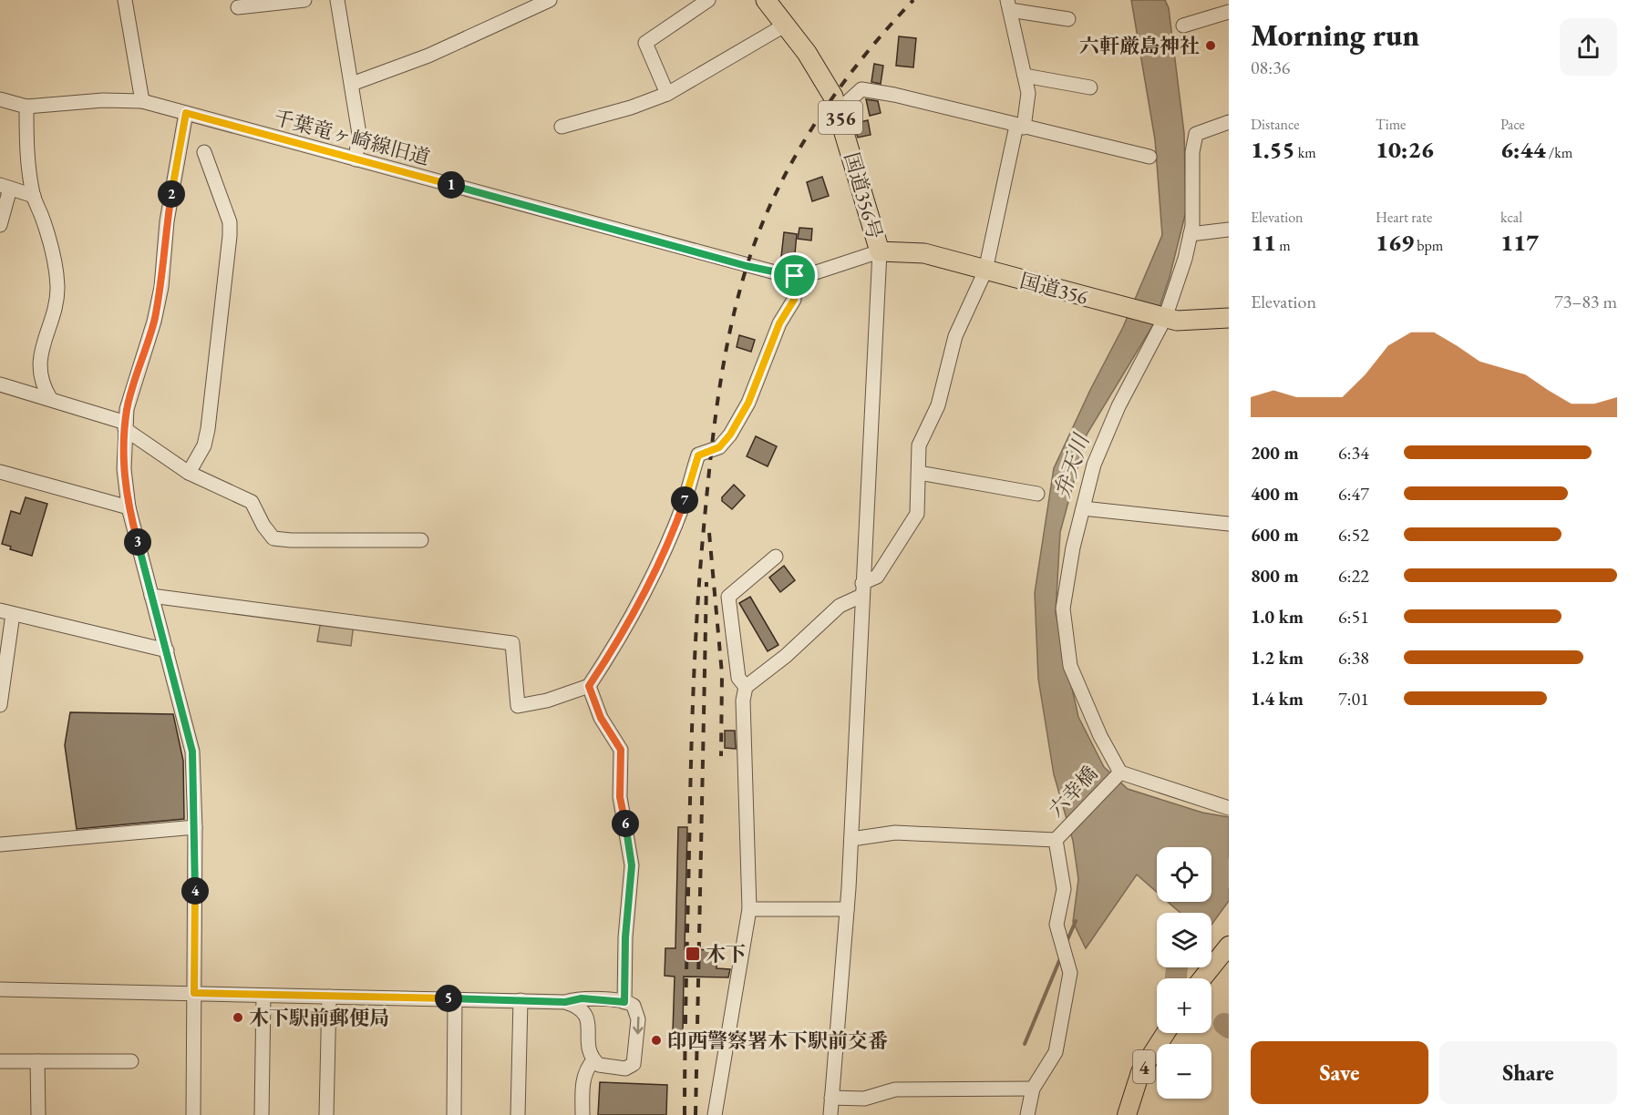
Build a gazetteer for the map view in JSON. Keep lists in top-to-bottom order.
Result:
{
  "streets": {
    "highway": ["356", "国道356号", "国道356"],
    "main road": ["4"],
    "street": ["千葉竜ヶ崎線旧道", "六幸橋"]
  },
  "crossings": [
    ["千葉竜ヶ崎線旧道", "国道356号"],
    ["千葉竜ヶ崎線旧道", "国道356"],
    ["国道356号", "国道356"]
  ],
  "water": ["弁天川"],
  "places": {
    "other": ["六軒厳島神社", "木下駅前郵便局", "印西警察署木下駅前交番"],
    "transit": ["木下"]
  },
  "page": {
    "heading": ["Morning run", "08:36"],
    "stats": [
      ["Distance", "1.55 km"],
      ["Time", "10:26"],
      ["Pace", "6:44 /km"],
      ["Elevation", "11 m"],
      ["Heart rate", "169 bpm"],
      ["kcal", "117"]
    ],
    "pins": [
      "1",
      "2",
      "7",
      "3",
      "6",
      "4",
      "5"
    ],
    "chart": ["Elevation", "73–83 m"],
    "list": [
      {
        "name": "200 m",
        "note": "6:34"
      },
      {
        "name": "400 m",
        "note": "6:47"
      },
      {
        "name": "600 m",
        "note": "6:52"
      },
      {
        "name": "800 m",
        "note": "6:22"
      },
      {
        "name": "1.0 km",
        "note": "6:51"
      },
      {
        "name": "1.2 km",
        "note": "6:38"
      },
      {
        "name": "1.4 km",
        "note": "7:01"
      }
    ],
    "map_buttons": ["+", "−"],
    "buttons": ["Save", "Share"]
  }
}
